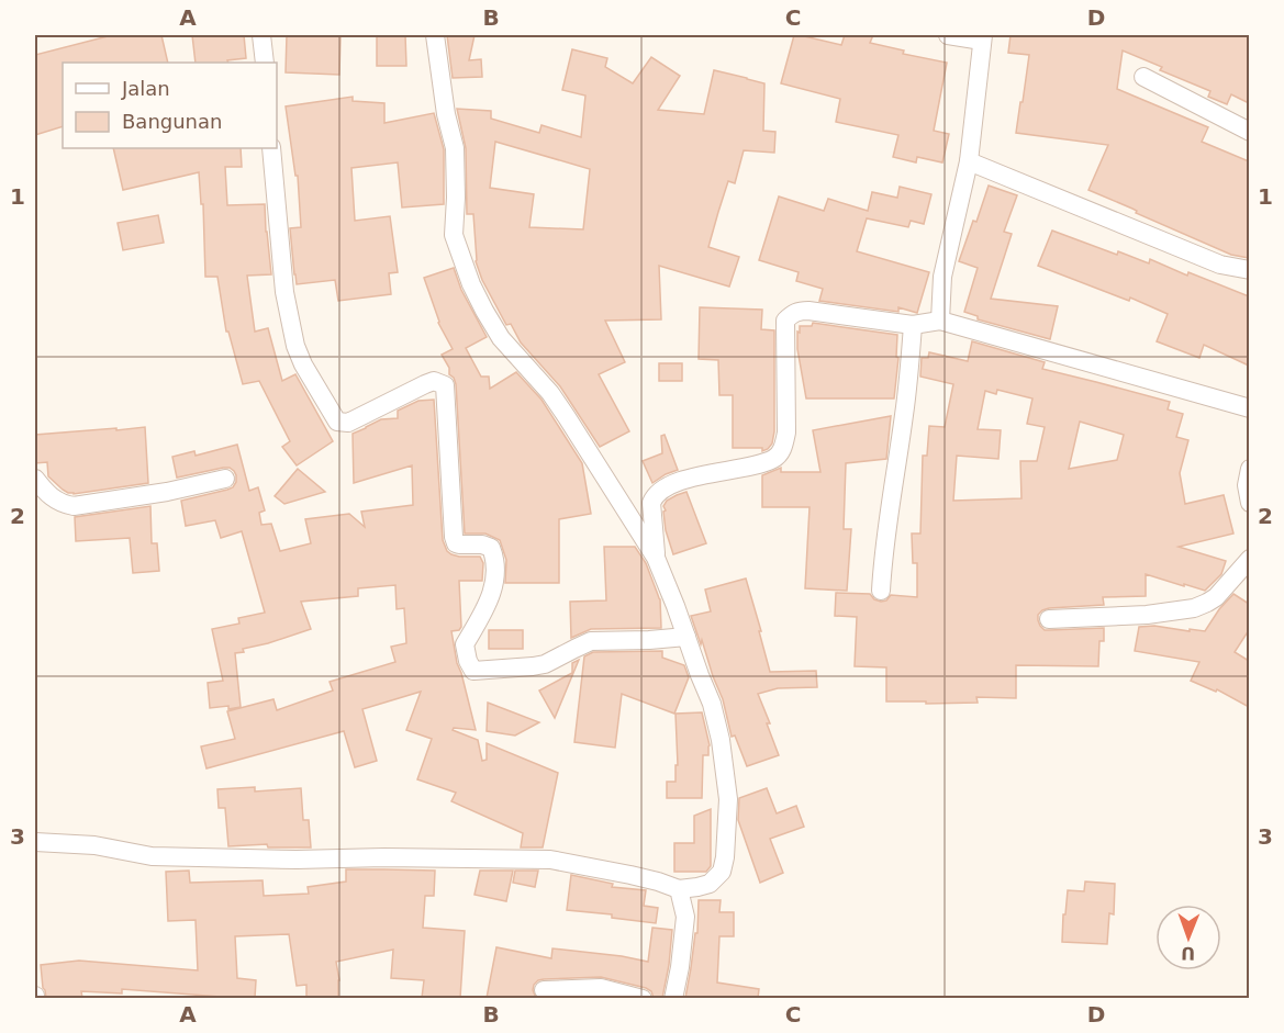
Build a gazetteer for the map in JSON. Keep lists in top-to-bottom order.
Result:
{
  "legend": ["Jalan", "Bangunan"],
  "north": "bottom",
  "grid": {
    "columns": [
      "A",
      "B",
      "C",
      "D"
    ],
    "rows": ["1", "2", "3"]
  }
}
